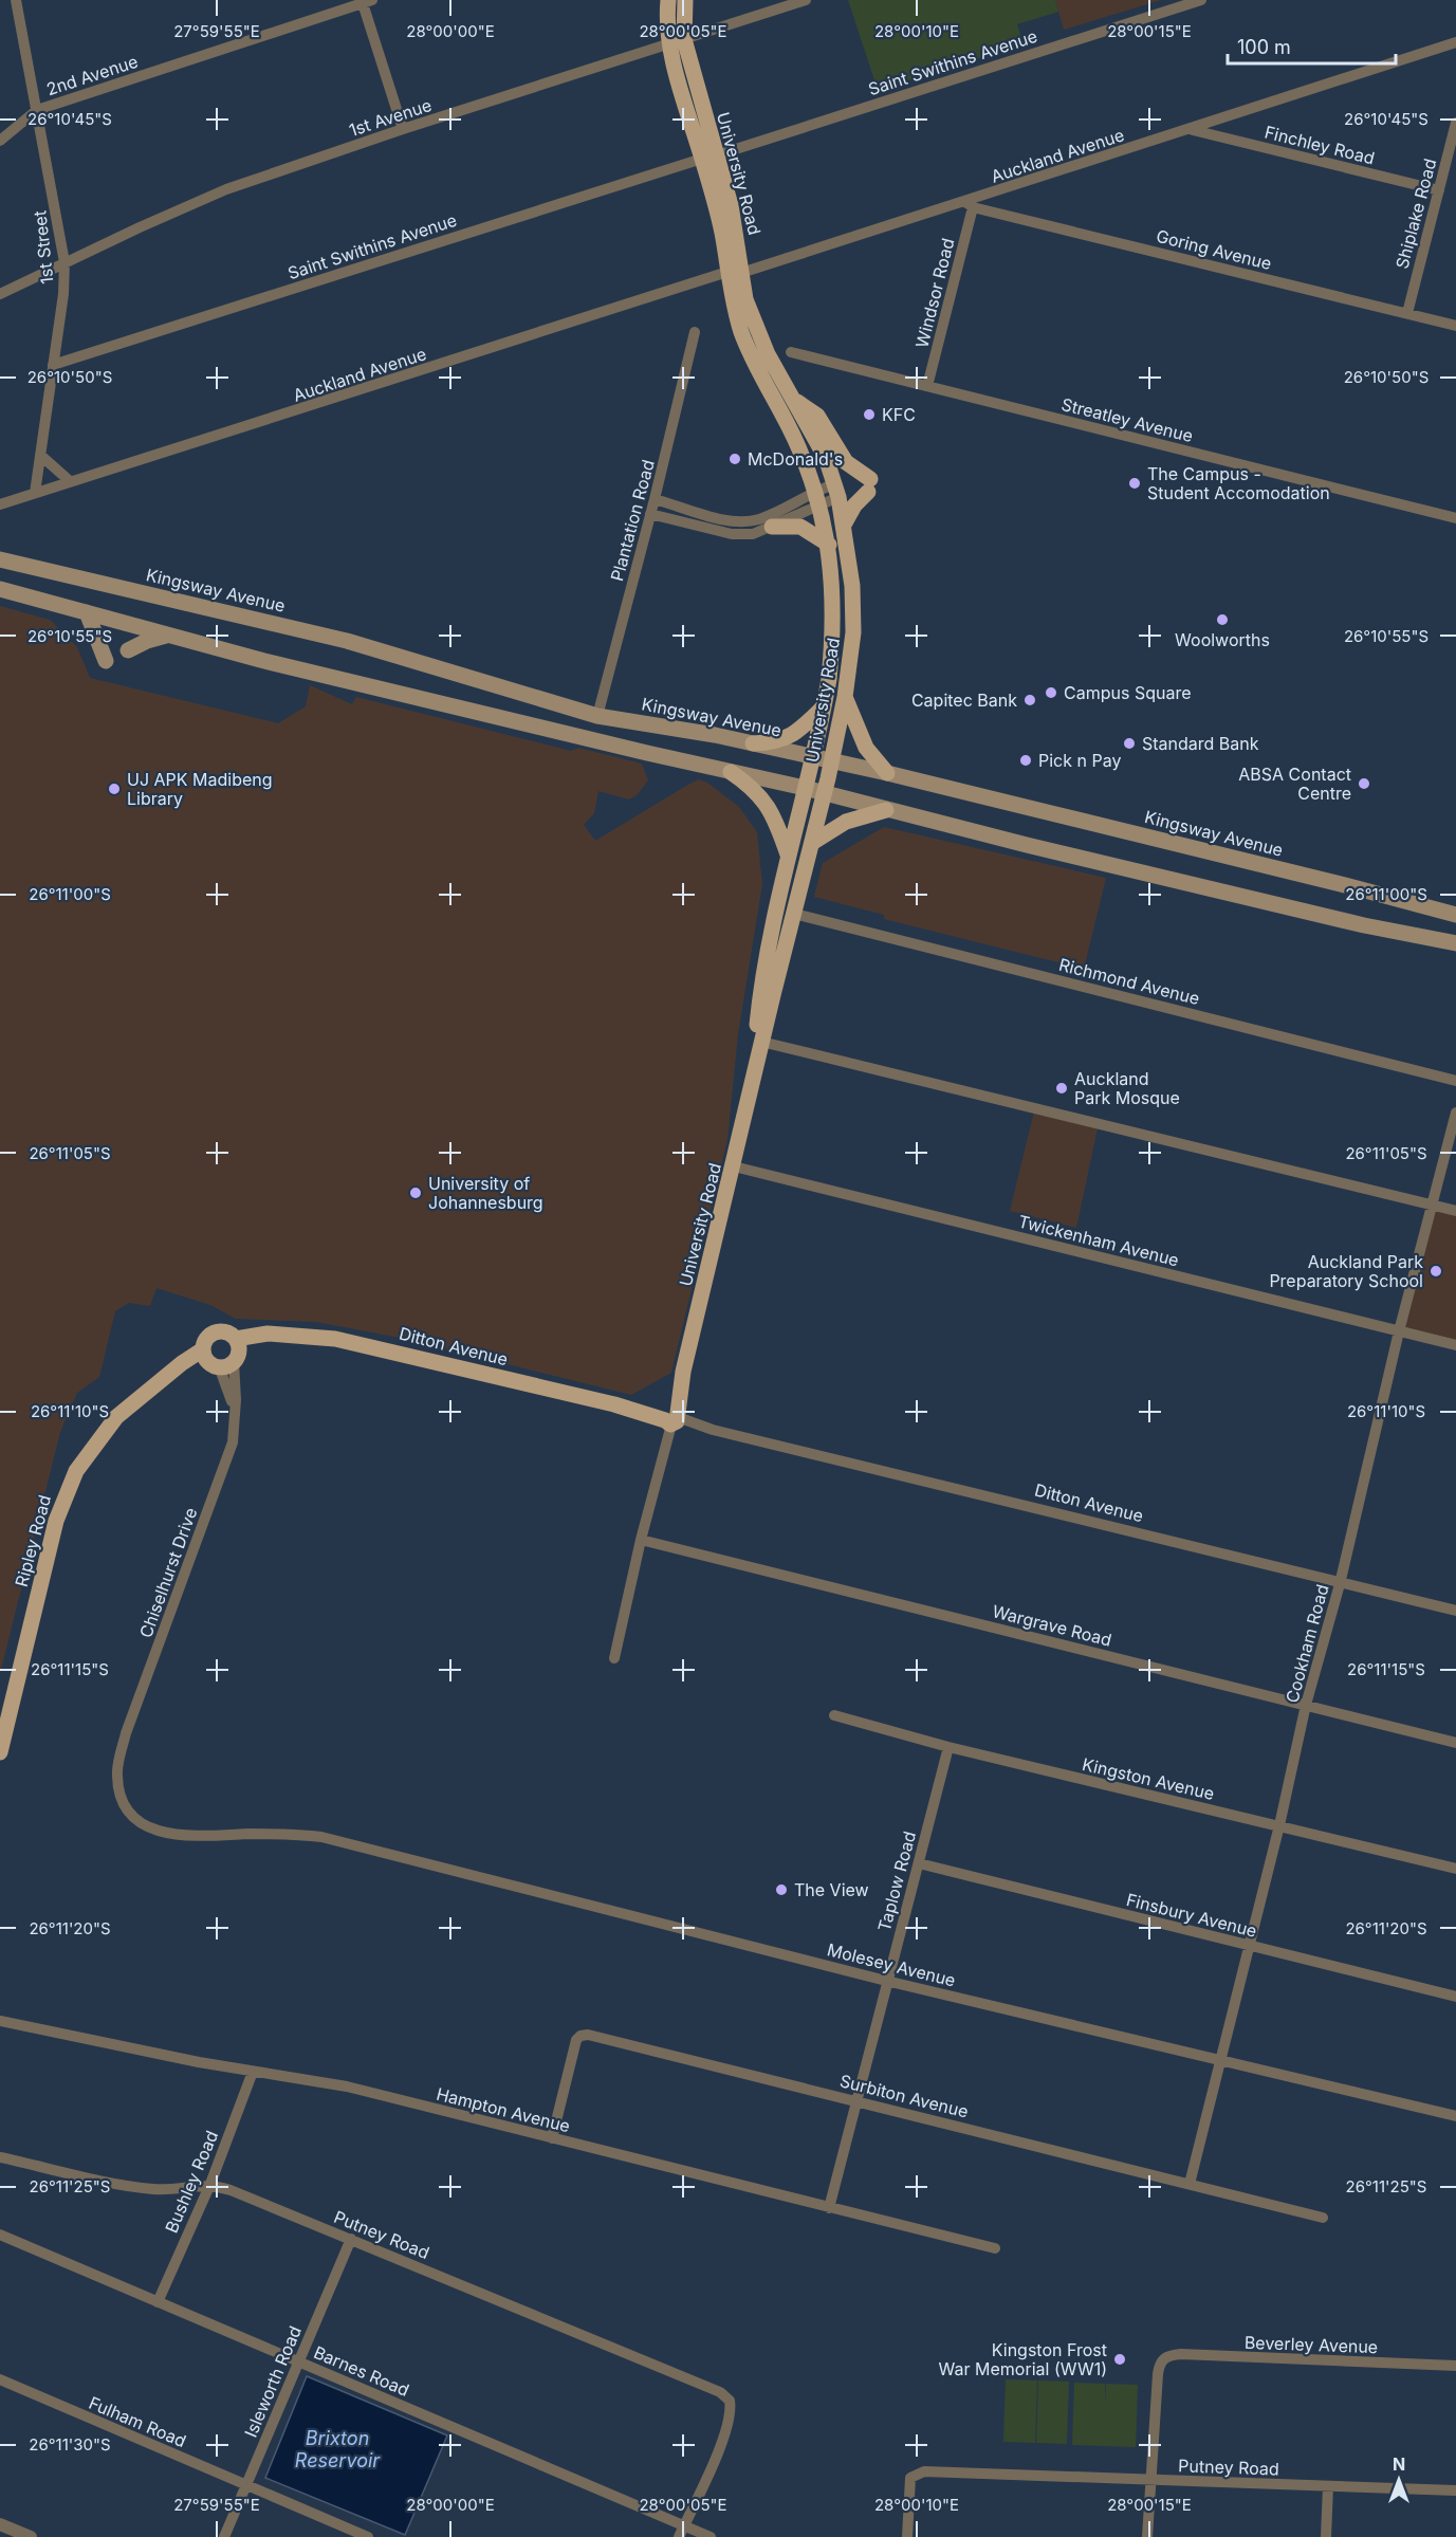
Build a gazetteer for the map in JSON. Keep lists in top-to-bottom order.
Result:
{
  "streets": {
    "main road": [
      "University Road",
      "Kingsway Avenue",
      "Ditton Avenue",
      "Ripley Road"
    ],
    "street": [
      "Saint Swithins Avenue",
      "2nd Avenue",
      "1st Avenue",
      "Finchley Road",
      "Auckland Avenue",
      "Shiplake Road",
      "1st Street",
      "Goring Avenue",
      "Windsor Road",
      "Streatley Avenue",
      "Plantation Road",
      "Richmond Avenue",
      "Twickenham Avenue",
      "Chiselhurst Drive",
      "Wargrave Road",
      "Cookham Road",
      "Kingston Avenue",
      "Taplow Road",
      "Finsbury Avenue",
      "Molesey Avenue",
      "Surbiton Avenue",
      "Hampton Avenue",
      "Bushley Road",
      "Putney Road",
      "Beverley Avenue",
      "Barnes Road",
      "Isleworth Road",
      "Fulham Road"
    ]
  },
  "crossings": [
    ["Saint Swithins Avenue", "University Road"],
    ["Saint Swithins Avenue", "1st Street"],
    ["2nd Avenue", "1st Street"],
    ["1st Avenue", "University Road"],
    ["1st Avenue", "1st Street"],
    ["Finchley Road", "Auckland Avenue"],
    ["Finchley Road", "Shiplake Road"],
    ["Auckland Avenue", "University Road"],
    ["Auckland Avenue", "1st Street"],
    ["Auckland Avenue", "Goring Avenue"],
    ["Auckland Avenue", "Windsor Road"],
    ["University Road", "Kingsway Avenue"],
    ["University Road", "Richmond Avenue"],
    ["University Road", "Twickenham Avenue"],
    ["University Road", "Ditton Avenue"],
    ["University Road", "Wargrave Road"],
    ["Shiplake Road", "Goring Avenue"],
    ["Goring Avenue", "Windsor Road"],
    ["Windsor Road", "Streatley Avenue"],
    ["Plantation Road", "Kingsway Avenue"],
    ["Twickenham Avenue", "Cookham Road"],
    ["Ditton Avenue", "Ripley Road"],
    ["Ditton Avenue", "Chiselhurst Drive"],
    ["Ditton Avenue", "Cookham Road"],
    ["Ripley Road", "Chiselhurst Drive"],
    ["Chiselhurst Drive", "Molesey Avenue"],
    ["Wargrave Road", "Cookham Road"],
    ["Cookham Road", "Kingston Avenue"],
    ["Cookham Road", "Finsbury Avenue"],
    ["Cookham Road", "Molesey Avenue"],
    ["Cookham Road", "Surbiton Avenue"],
    ["Kingston Avenue", "Taplow Road"],
    ["Taplow Road", "Finsbury Avenue"],
    ["Taplow Road", "Molesey Avenue"],
    ["Taplow Road", "Surbiton Avenue"],
    ["Taplow Road", "Hampton Avenue"],
    ["Surbiton Avenue", "Hampton Avenue"],
    ["Hampton Avenue", "Bushley Road"],
    ["Bushley Road", "Putney Road"],
    ["Bushley Road", "Barnes Road"],
    ["Putney Road", "Beverley Avenue"],
    ["Putney Road", "Barnes Road"],
    ["Putney Road", "Isleworth Road"],
    ["Barnes Road", "Isleworth Road"],
    ["Isleworth Road", "Fulham Road"]
  ],
  "water": ["Brixton Reservoir"],
  "places": [
    "KFC",
    "McDonald's",
    "The Campus - Student Accomodation",
    "Woolworths",
    "Campus Square",
    "Capitec Bank",
    "Standard Bank",
    "Pick n Pay",
    "ABSA Contact Centre",
    "UJ APK Madibeng Library",
    "Auckland Park Mosque",
    "University of Johannesburg",
    "Auckland Park Preparatory School",
    "The View",
    "Kingston Frost War Memorial (WW1)"
  ],
  "scale_bar": "100 m",
  "north": "top",
  "coordinates": [
    "27°59'55\"E",
    "28°00'00\"E",
    "28°00'05\"E",
    "28°00'10\"E",
    "28°00'15\"E",
    "26°10'45\"S",
    "26°10'50\"S",
    "26°10'55\"S",
    "26°11'00\"S",
    "26°11'05\"S",
    "26°11'10\"S",
    "26°11'15\"S",
    "26°11'20\"S",
    "26°11'25\"S",
    "26°11'30\"S"
  ]
}
